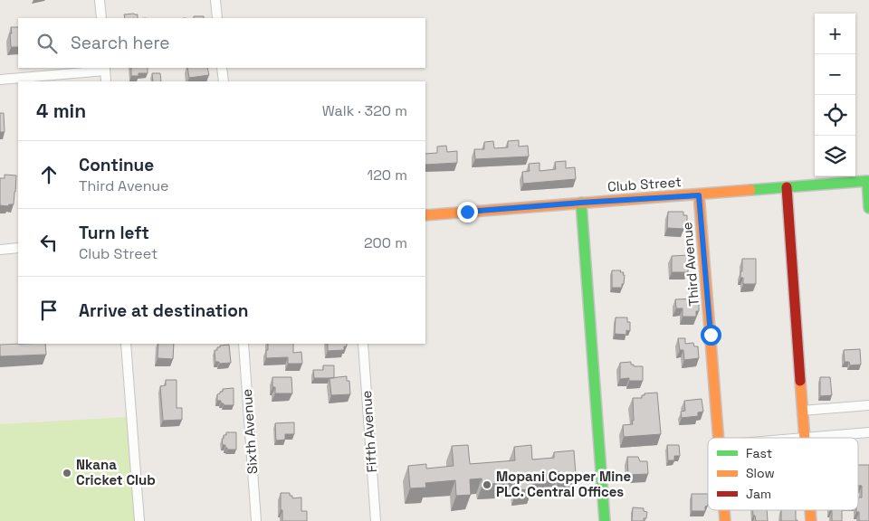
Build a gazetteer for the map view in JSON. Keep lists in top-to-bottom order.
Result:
{
  "streets": {
    "street": [
      "Club Street",
      "Third Avenue",
      "Sixth Avenue",
      "Fifth Avenue"
    ]
  },
  "crossings": [
    ["Club Street", "Third Avenue"]
  ],
  "places": ["Nkana Cricket Club", "Mopani Copper Mine PLC. Central Offices"],
  "legend": ["Fast", "Slow", "Jam"],
  "page": {
    "map_buttons": ["+", "−"],
    "search": "Search here",
    "heading": ["4 min", "Walk · 320 m"],
    "list": [
      ["Continue", "Third Avenue", "120 m"],
      ["Turn left", "Club Street", "200 m"],
      "Arrive at destination"
    ]
  }
}
